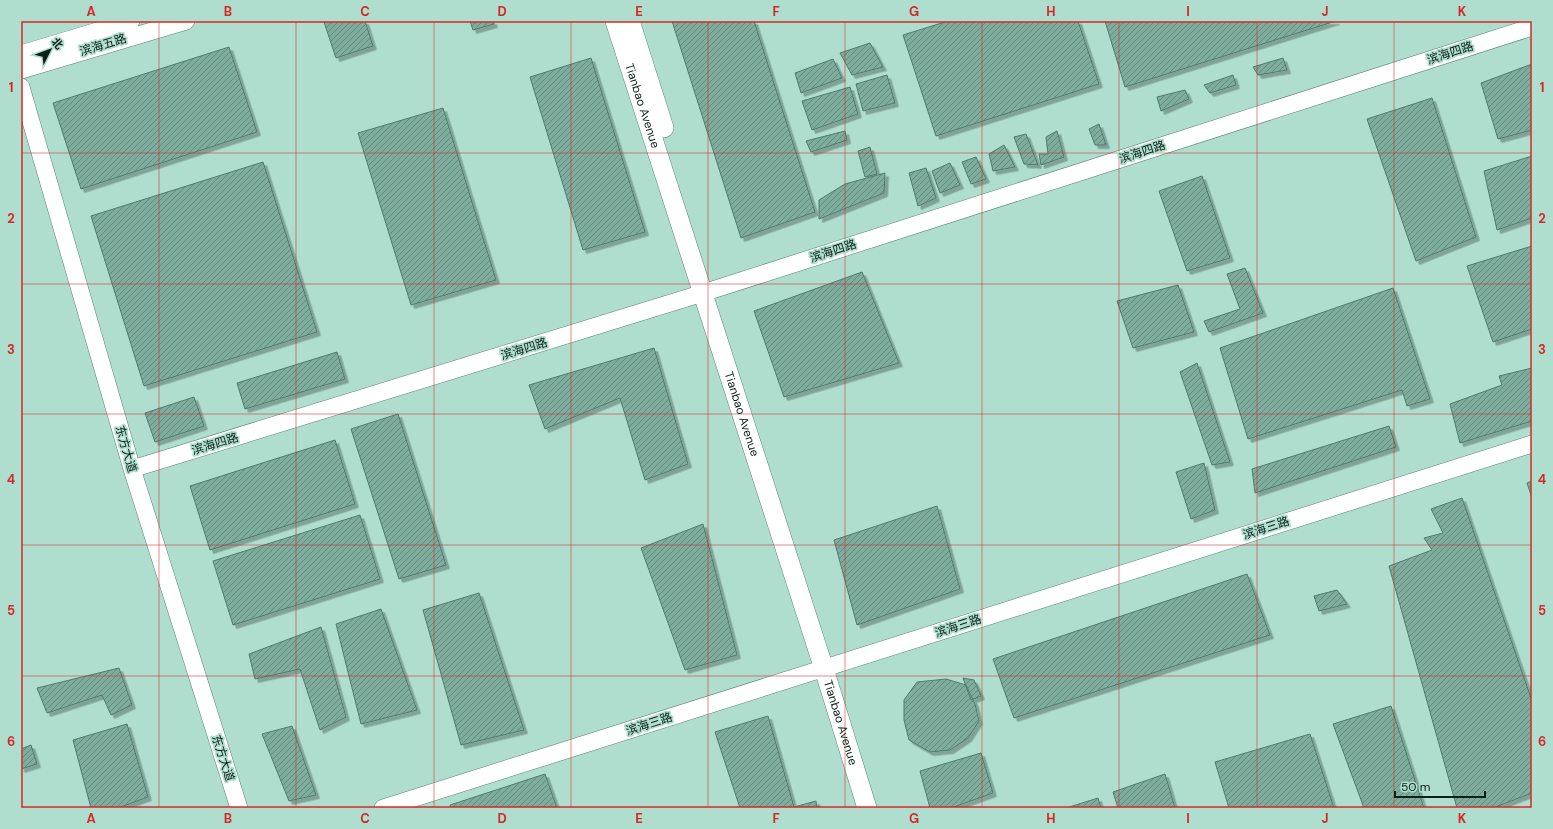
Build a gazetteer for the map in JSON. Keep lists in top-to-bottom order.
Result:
{
  "streets": {
    "main road": ["Tianbao Avenue"],
    "street": [
      "滨海五路",
      "滨海四路",
      "东方大道",
      "滨海三路"
    ]
  },
  "crossings": [
    ["滨海四路", "Tianbao Avenue"],
    ["滨海四路", "东方大道"],
    ["Tianbao Avenue", "滨海三路"]
  ],
  "scale_bar": "50 m",
  "north": "top right",
  "grid": {
    "columns": [
      "A",
      "B",
      "C",
      "D",
      "E",
      "F",
      "G",
      "H",
      "I",
      "J",
      "K"
    ],
    "rows": [
      "1",
      "2",
      "3",
      "4",
      "5",
      "6"
    ]
  }
}
